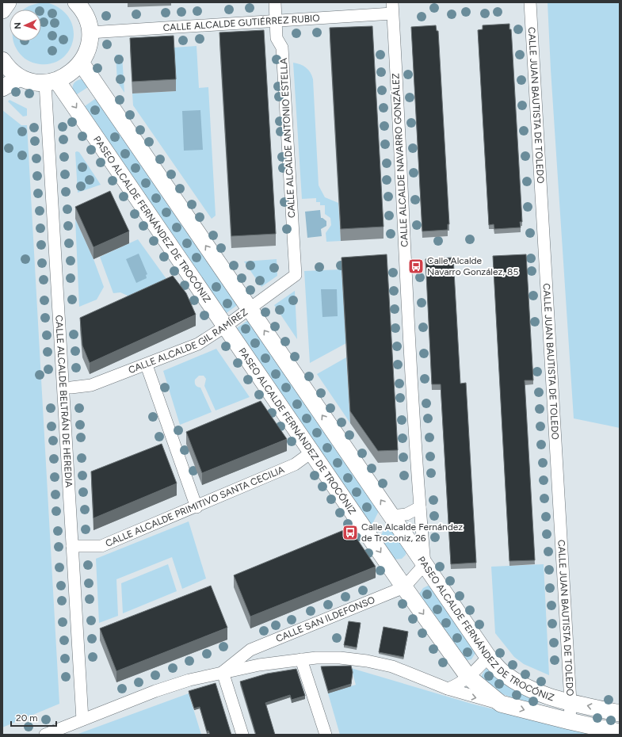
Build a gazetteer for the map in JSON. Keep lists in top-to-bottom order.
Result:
{
  "streets": {
    "main road": ["PASEO ALCALDE FERNÁNDEZ DE TROCÓNIZ"],
    "street": [
      "CALLE ALCALDE GUTIÉRREZ RUBIO",
      "CALLE JUAN BAUTISTA DE TOLEDO",
      "CALLE ALCALDE ANTONIO ESTELLA",
      "CALLE ALCALDE NAVARRO GONZÁLEZ",
      "CALLE ALCALDE GIL RAMÍREZ",
      "CALLE ALCALDE BELTRÁN DE HEREDIA",
      "CALLE ALCALDE PRIMITIVO SANTA CECILIA",
      "CALLE SAN ILDEFONSO"
    ]
  },
  "crossings": [
    ["CALLE ALCALDE GUTIÉRREZ RUBIO", "CALLE ALCALDE ANTONIO ESTELLA"],
    ["CALLE ALCALDE GUTIÉRREZ RUBIO", "CALLE ALCALDE NAVARRO GONZÁLEZ"],
    ["CALLE JUAN BAUTISTA DE TOLEDO", "PASEO ALCALDE FERNÁNDEZ DE TROCÓNIZ"],
    ["CALLE ALCALDE ANTONIO ESTELLA", "CALLE ALCALDE GIL RAMÍREZ"],
    ["CALLE ALCALDE NAVARRO GONZÁLEZ", "PASEO ALCALDE FERNÁNDEZ DE TROCÓNIZ"],
    ["CALLE ALCALDE NAVARRO GONZÁLEZ", "CALLE SAN ILDEFONSO"],
    ["PASEO ALCALDE FERNÁNDEZ DE TROCÓNIZ", "CALLE ALCALDE GIL RAMÍREZ"],
    ["PASEO ALCALDE FERNÁNDEZ DE TROCÓNIZ", "CALLE ALCALDE BELTRÁN DE HEREDIA"],
    ["PASEO ALCALDE FERNÁNDEZ DE TROCÓNIZ", "CALLE ALCALDE PRIMITIVO SANTA CECILIA"],
    ["PASEO ALCALDE FERNÁNDEZ DE TROCÓNIZ", "CALLE SAN ILDEFONSO"],
    ["CALLE ALCALDE BELTRÁN DE HEREDIA", "CALLE ALCALDE PRIMITIVO SANTA CECILIA"],
    ["CALLE ALCALDE BELTRÁN DE HEREDIA", "CALLE SAN ILDEFONSO"]
  ],
  "places": {
    "bus stop": ["Calle Alcalde Navarro González, 85", "Calle Alcalde Fernández de Troconiz, 26"]
  },
  "scale_bar": "20 m",
  "north": "left"
}
